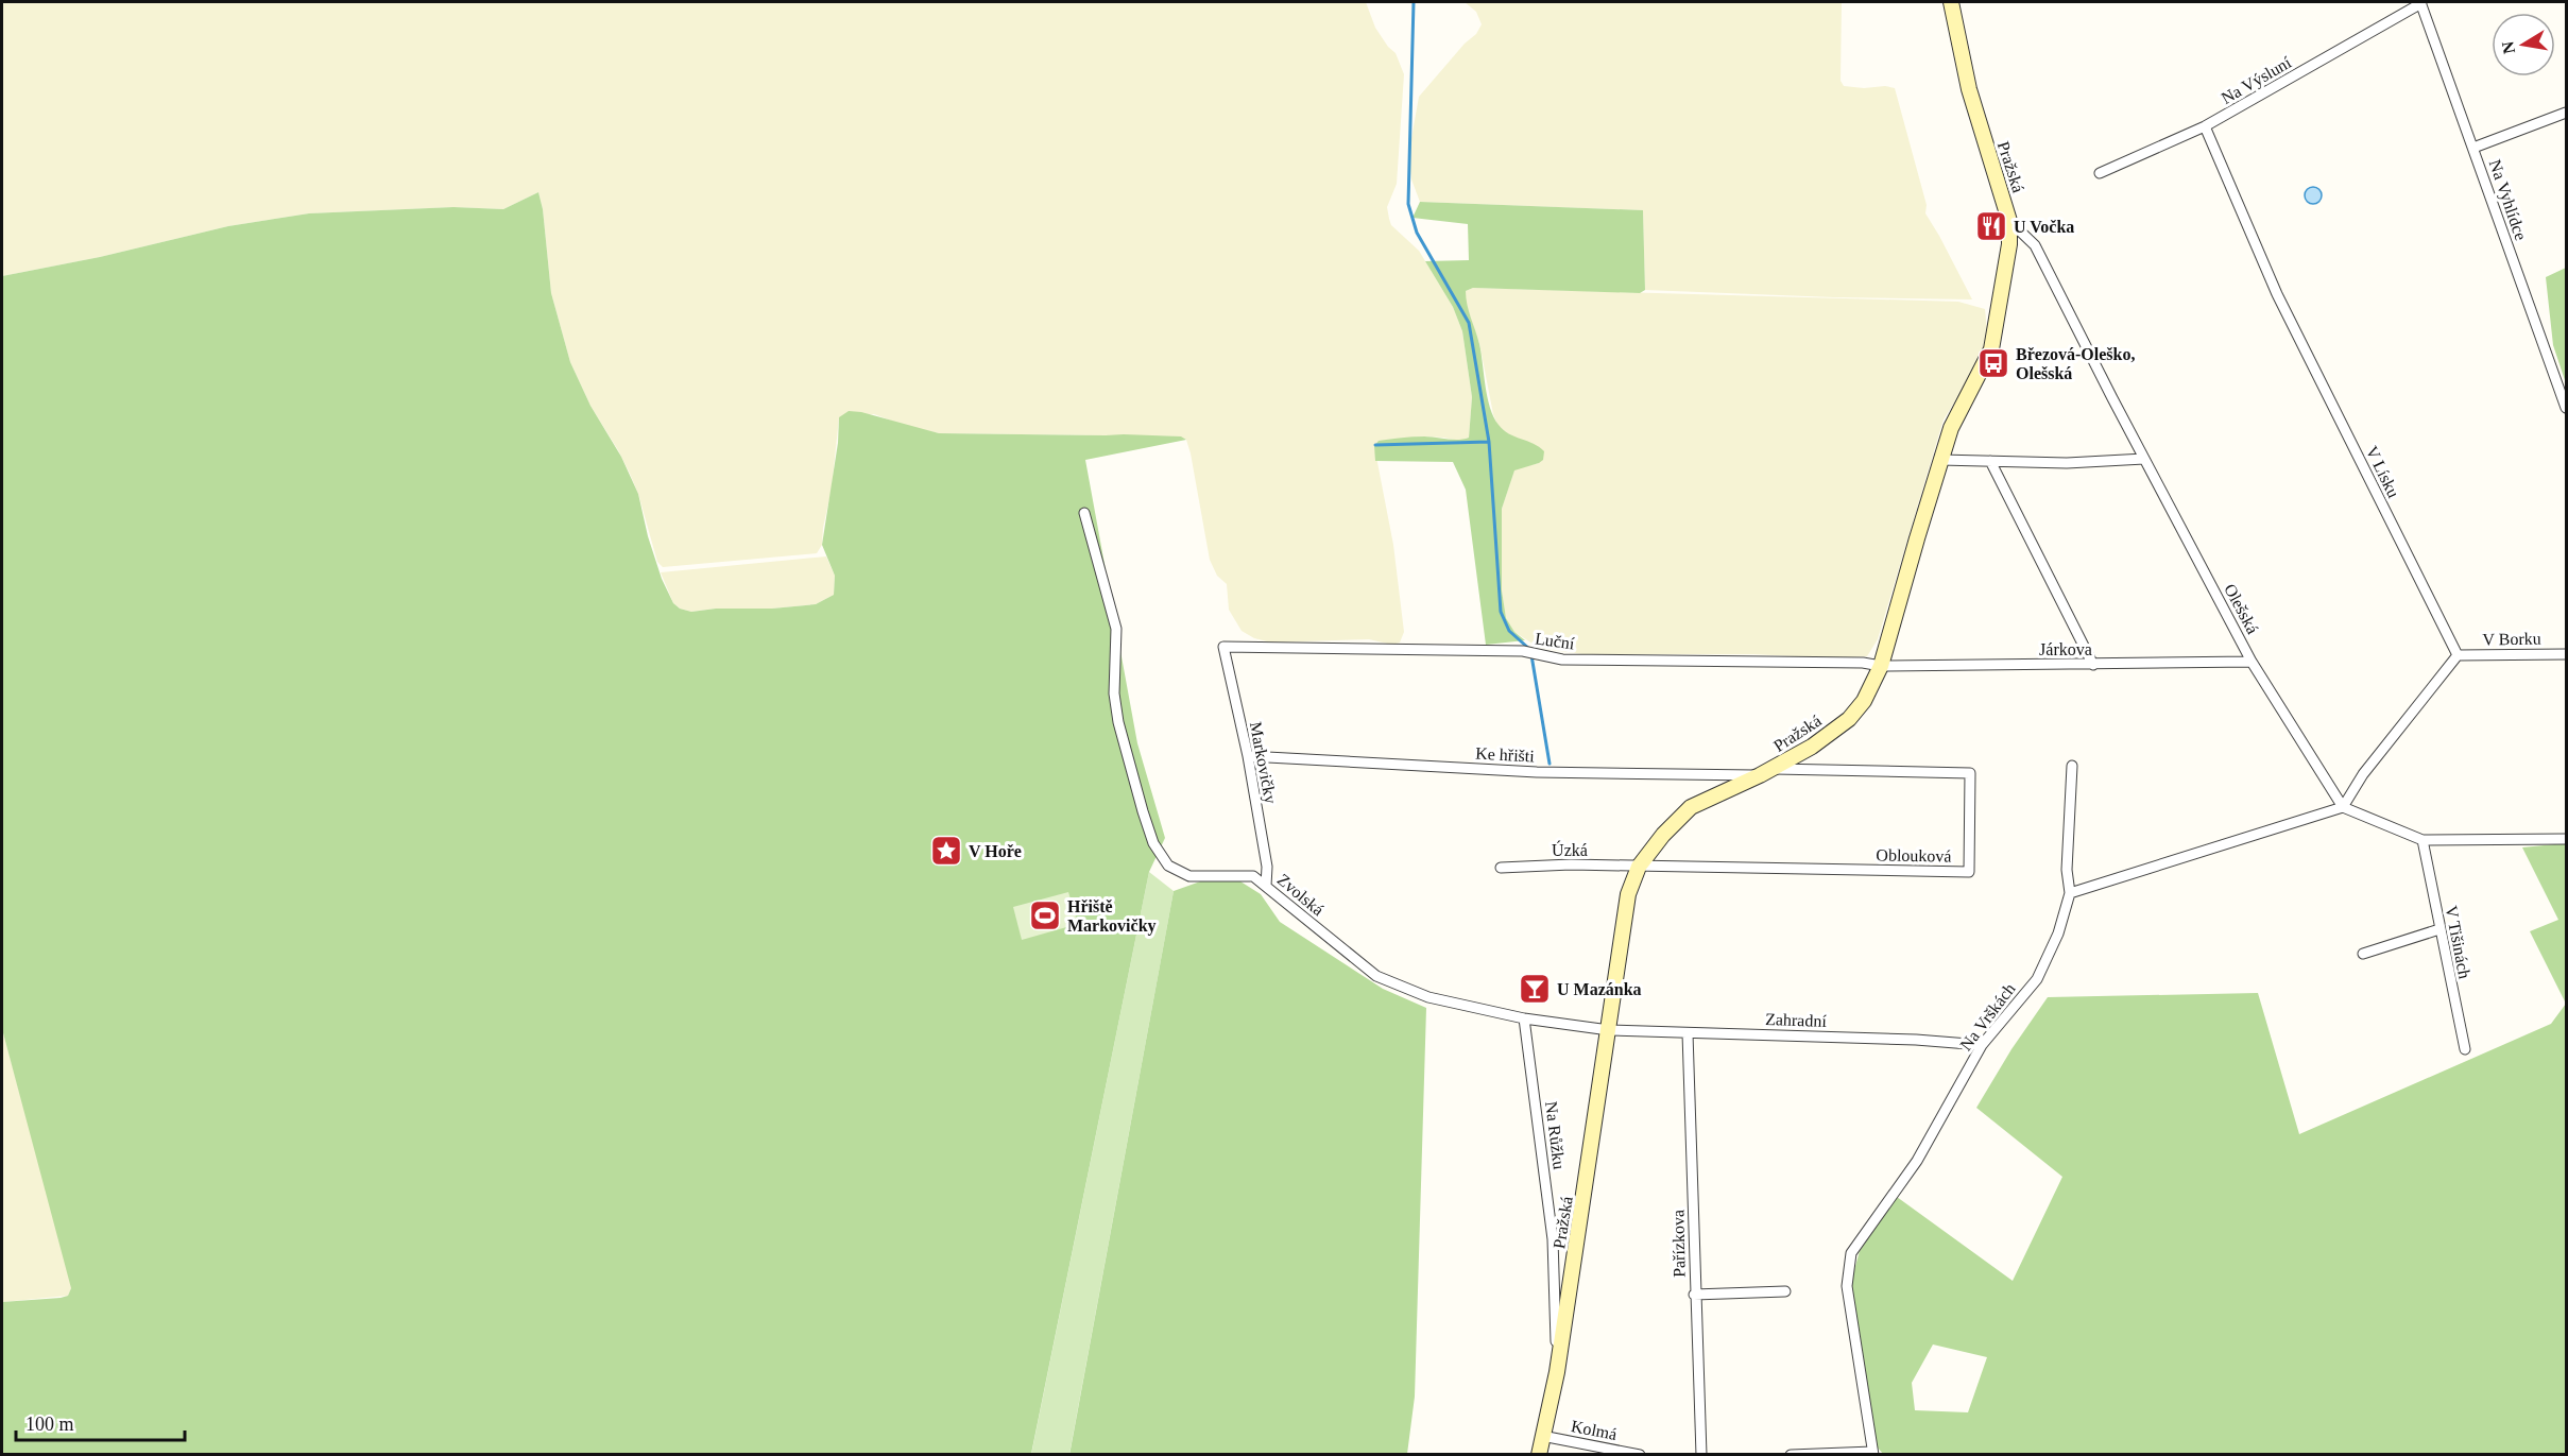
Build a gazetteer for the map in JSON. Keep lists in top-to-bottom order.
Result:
{
  "streets": {
    "street": [
      "Na Výsluní",
      "Pražská",
      "Na Vyhlídce",
      "V Lísku",
      "Olešská",
      "V Borku",
      "Luční",
      "Járkova",
      "Ke hřišti",
      "Markovičky",
      "Úzká",
      "Oblouková",
      "Zvolská",
      "V Tišinách",
      "Na Vrškách",
      "Zahradní",
      "Na Růžku",
      "Pařízkova",
      "Kolmá"
    ]
  },
  "crossings": [
    ["Na Výsluní", "Na Vyhlídce"],
    ["Na Výsluní", "V Lísku"],
    ["Pražská", "Olešská"],
    ["Pražská", "Luční"],
    ["Pražská", "Járkova"],
    ["Pražská", "Ke hřišti"],
    ["Pražská", "Úzká"],
    ["Pražská", "Oblouková"],
    ["Pražská", "Zvolská"],
    ["Pražská", "Zahradní"],
    ["Pražská", "Na Růžku"],
    ["Pražská", "Kolmá"],
    ["V Lísku", "V Borku"],
    ["Olešská", "Járkova"],
    ["Luční", "Járkova"],
    ["Luční", "Markovičky"],
    ["Ke hřišti", "Markovičky"],
    ["Markovičky", "Zvolská"],
    ["Úzká", "Oblouková"],
    ["Zvolská", "Zahradní"],
    ["Zvolská", "Na Růžku"],
    ["Na Vrškách", "Zahradní"],
    ["Zahradní", "Pařízkova"]
  ],
  "places": {
    "restaurant": ["U Vočka"],
    "bus stop": ["Březová-Oleško, Olešská"],
    "place": ["V Hoře"],
    "sports": ["Hřiště Markovičky"],
    "bar": ["U Mazánka"]
  },
  "scale_bar": "100 m",
  "north": "left"
}
